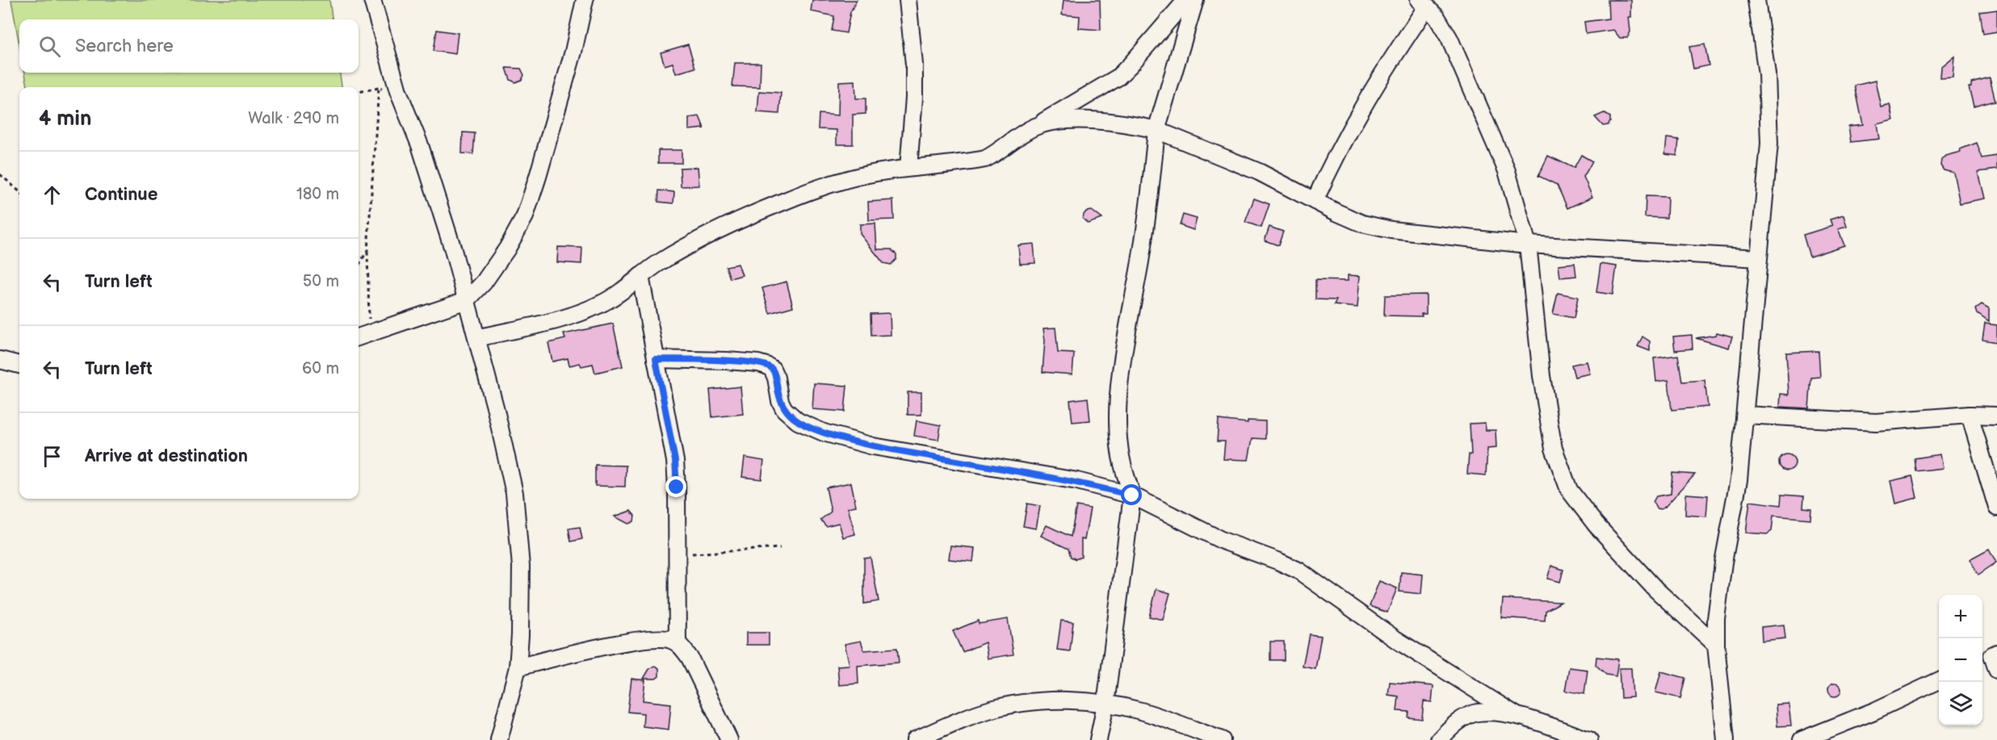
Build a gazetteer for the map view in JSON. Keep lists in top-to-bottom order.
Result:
{
  "page": {
    "search": "Search here",
    "heading": ["4 min", "Walk · 290 m"],
    "list": [
      ["Continue", "180 m"],
      ["Turn left", "50 m"],
      ["Turn left", "60 m"],
      "Arrive at destination"
    ],
    "map_buttons": ["+", "−"]
  }
}
